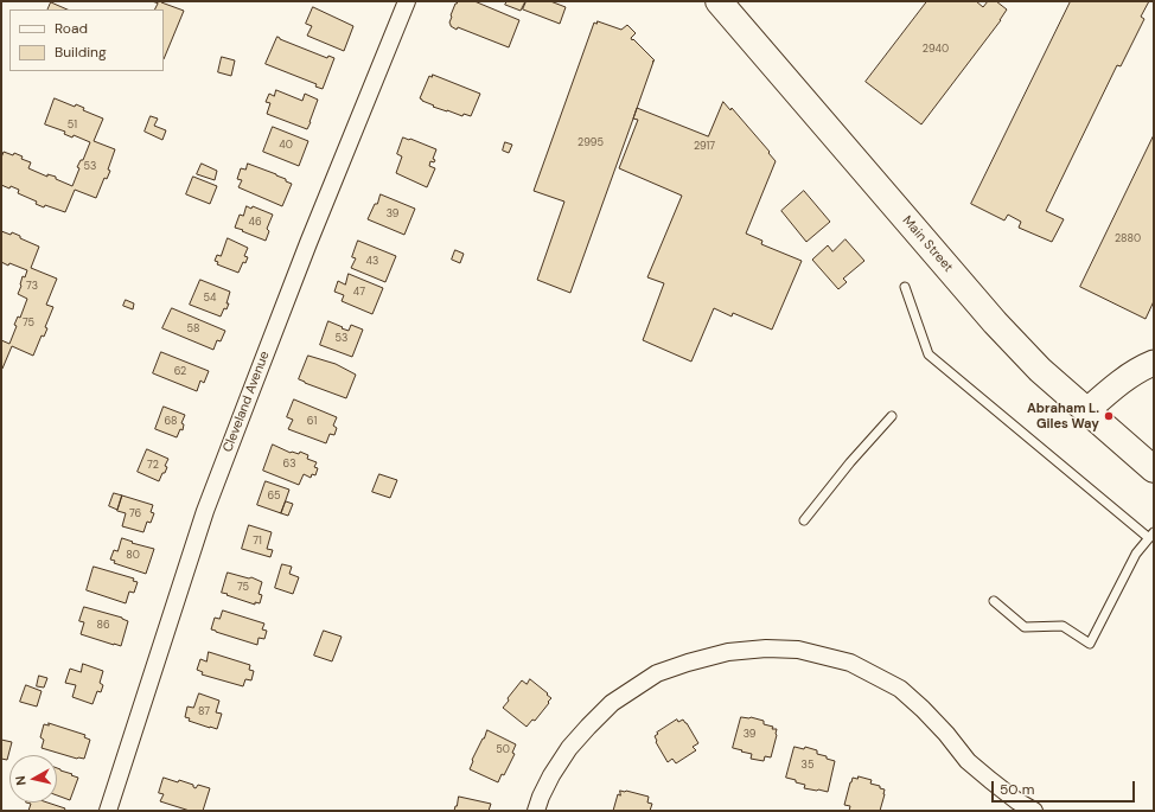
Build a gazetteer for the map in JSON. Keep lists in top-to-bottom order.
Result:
{
  "streets": {
    "main road": ["Main Street"],
    "street": ["Cleveland Avenue"]
  },
  "places": ["Abraham L. Giles Way"],
  "house_numbers": [
    "2940",
    "51",
    "2995",
    "40",
    "2917",
    "53",
    "39",
    "46",
    "2880",
    "43",
    "73",
    "47",
    "54",
    "75",
    "58",
    "53",
    "62",
    "68",
    "61",
    "63",
    "72",
    "65",
    "76",
    "71",
    "80",
    "75",
    "86",
    "87",
    "39",
    "50",
    "35"
  ],
  "legend": ["Road", "Building"],
  "scale_bar": "50 m",
  "north": "left"
}
